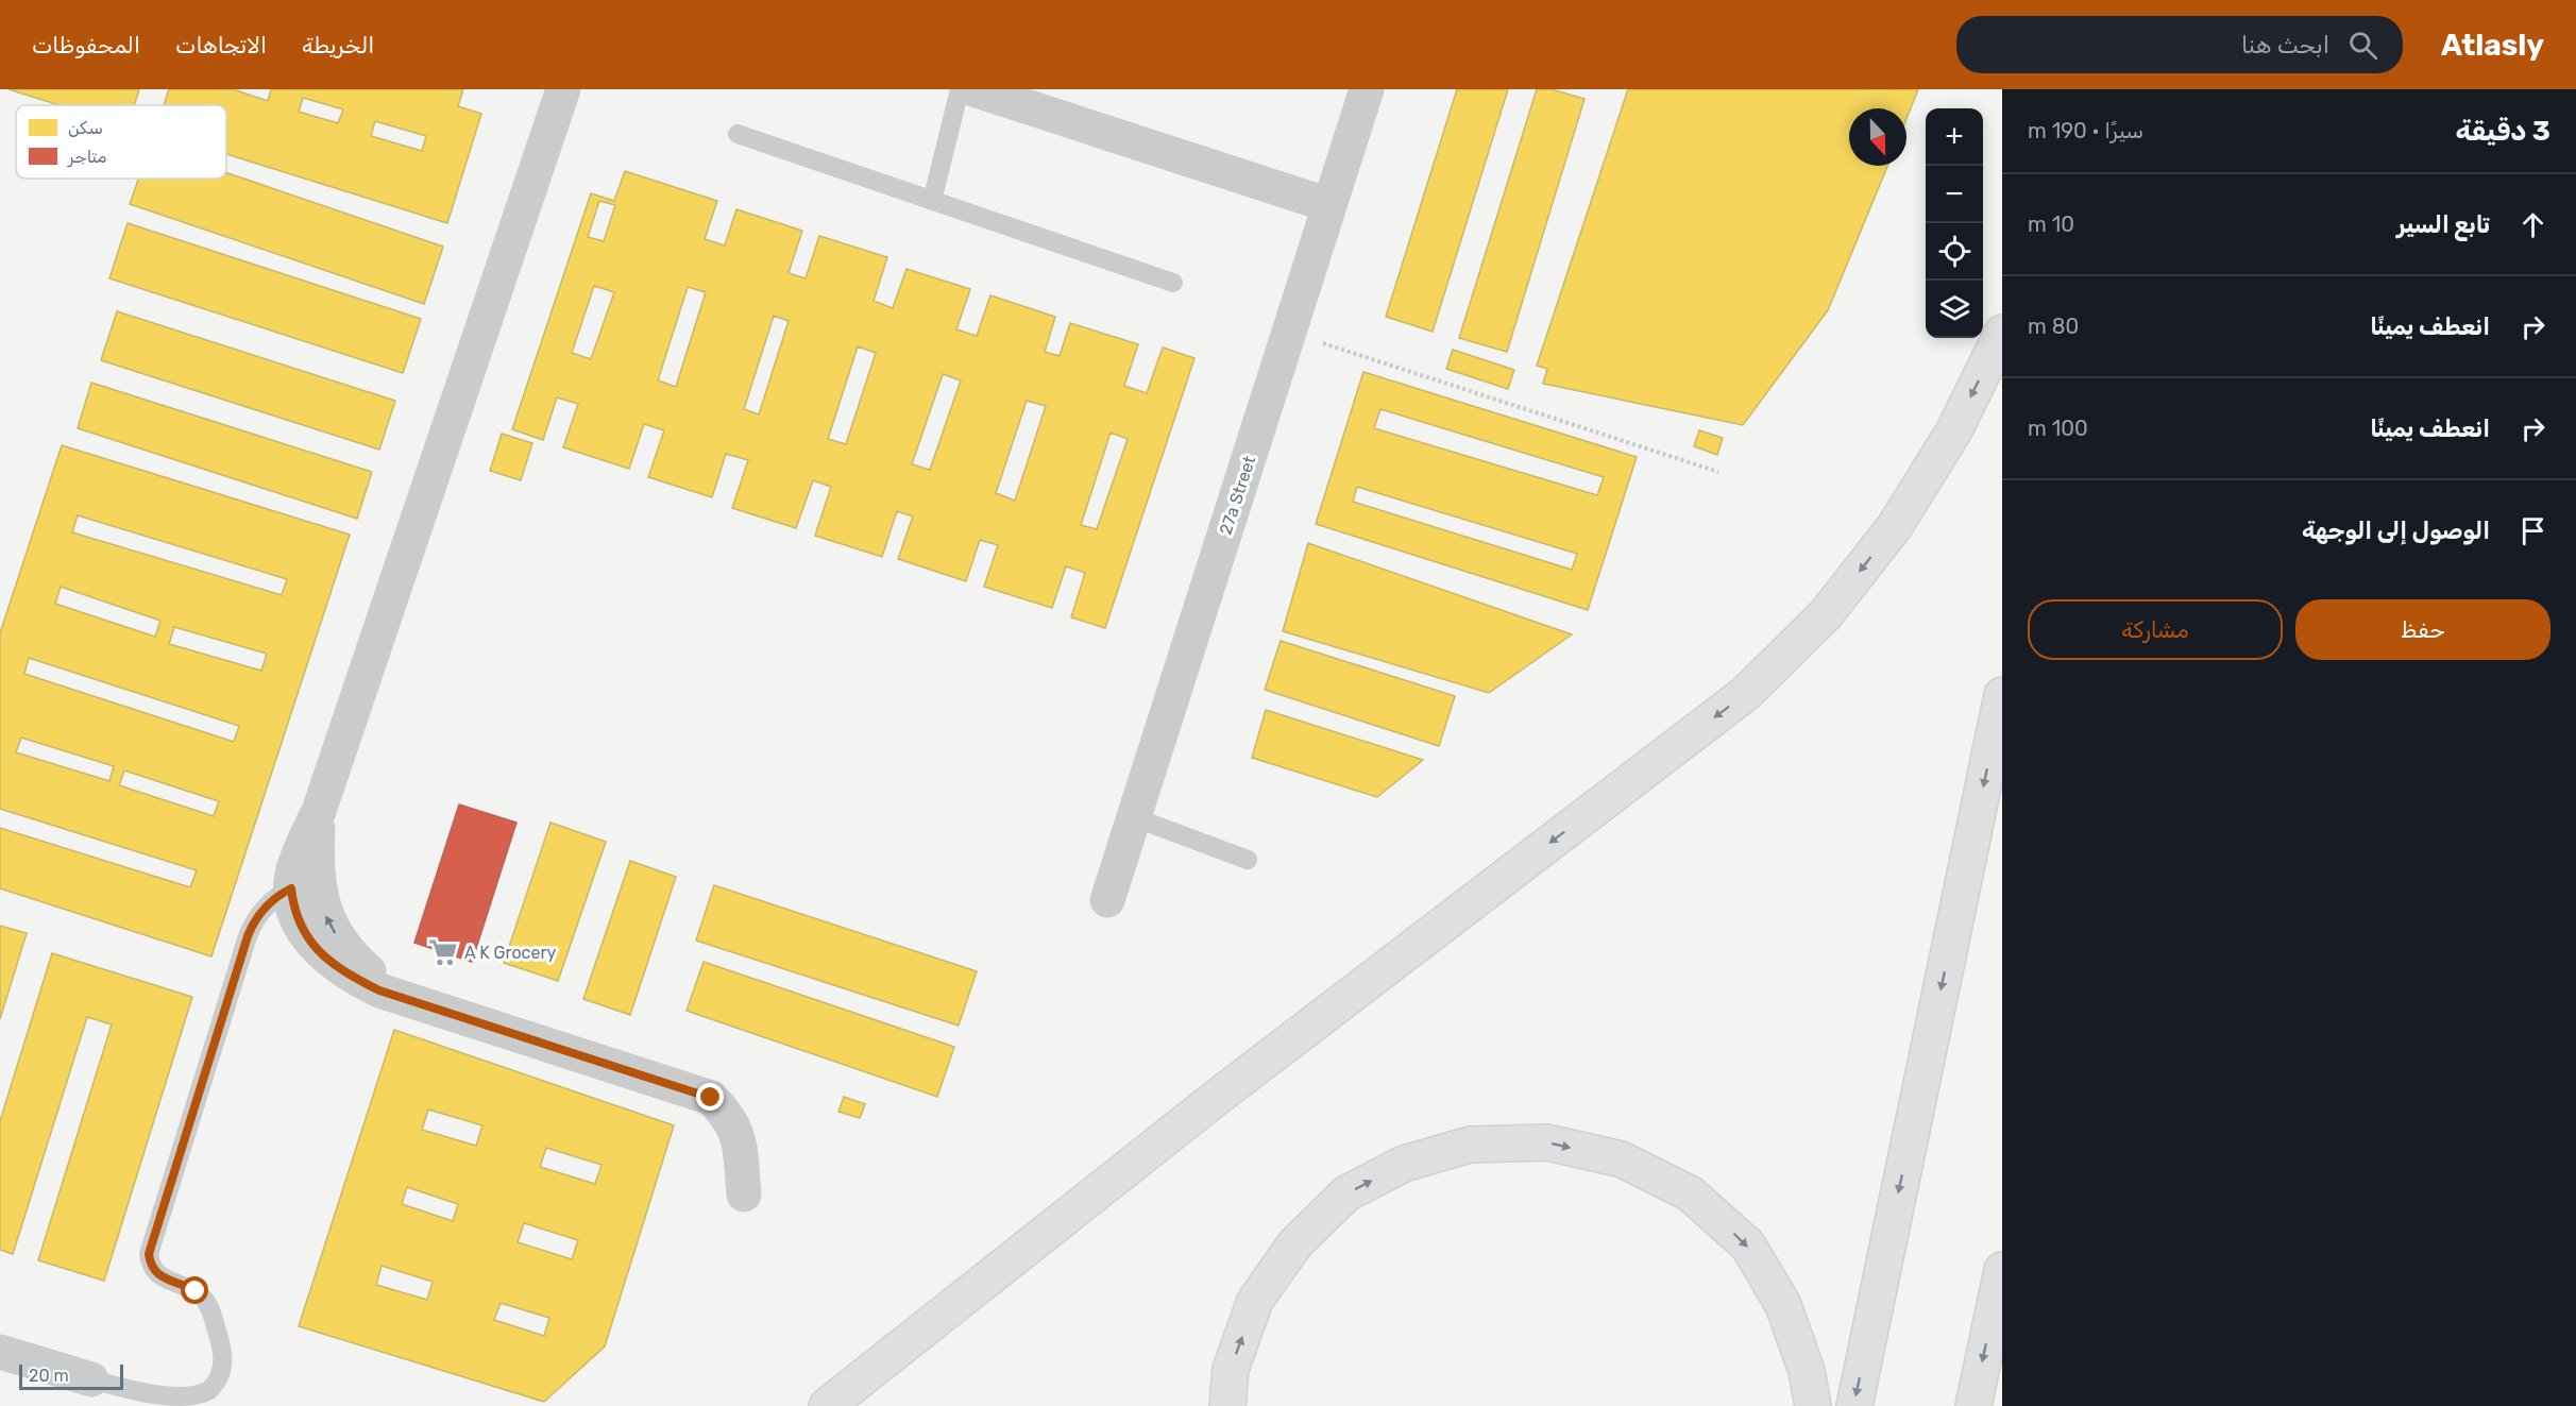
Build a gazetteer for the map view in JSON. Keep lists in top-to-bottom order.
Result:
{
  "streets": {
    "street": ["27a Street"]
  },
  "places": {
    "supermarket": ["A K Grocery"]
  },
  "legend": ["سكن", "متاجر"],
  "scale_bar": "20 m",
  "north": "bottom",
  "page": {
    "header": "Atlasly",
    "search": "ابحث هنا",
    "nav": ["الخريطة", "الاتجاهات", "المحفوظات"],
    "heading": ["3 دقيقة", "سيرًا · 190 m"],
    "map_buttons": ["+", "−"],
    "list": [
      ["تابع السير", "10 m"],
      ["انعطف يمينًا", "80 m"],
      ["انعطف يمينًا", "100 m"],
      "الوصول إلى الوجهة"
    ],
    "buttons": ["حفظ", "مشاركة"],
    "scale": "20 m"
  }
}
